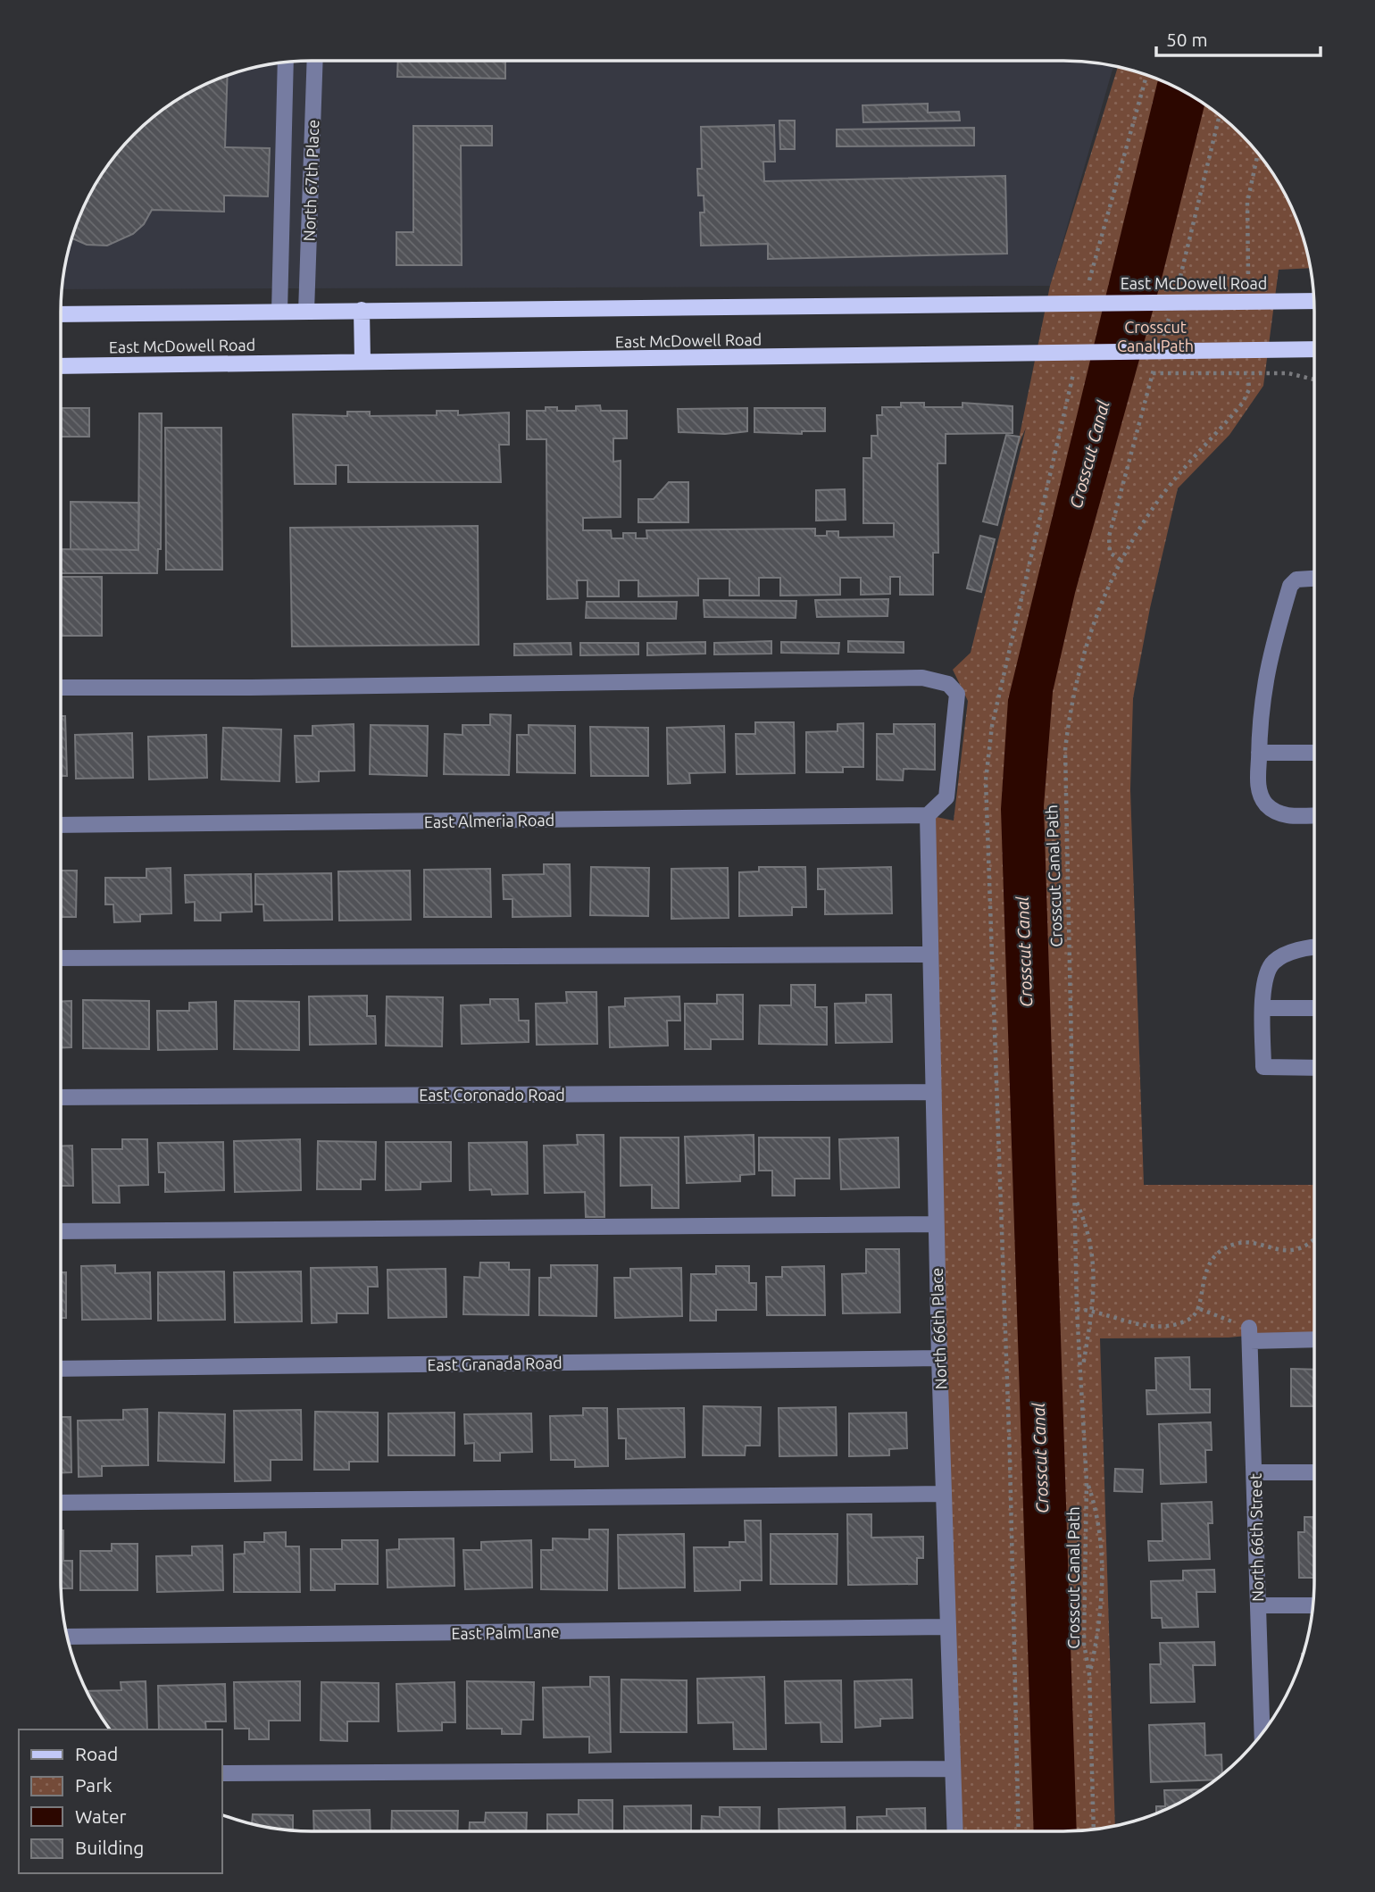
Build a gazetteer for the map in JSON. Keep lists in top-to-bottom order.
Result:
{
  "streets": {
    "main road": ["East McDowell Road"],
    "street": [
      "North 67th Place",
      "East Almeria Road",
      "East Coronado Road",
      "North 66th Place",
      "East Granada Road",
      "North 66th Street",
      "East Palm Lane"
    ],
    "path": ["Crosscut Canal Path"]
  },
  "crossings": [
    ["North 67th Place", "East McDowell Road"],
    ["East Almeria Road", "North 66th Place"],
    ["East Coronado Road", "North 66th Place"],
    ["North 66th Place", "East Granada Road"],
    ["North 66th Place", "East Palm Lane"]
  ],
  "water": ["Crosscut Canal"],
  "parks": ["Crosscut Canal Path"],
  "legend": [
    "Road",
    "Park",
    "Water",
    "Building"
  ],
  "scale_bar": "50 m"
}
